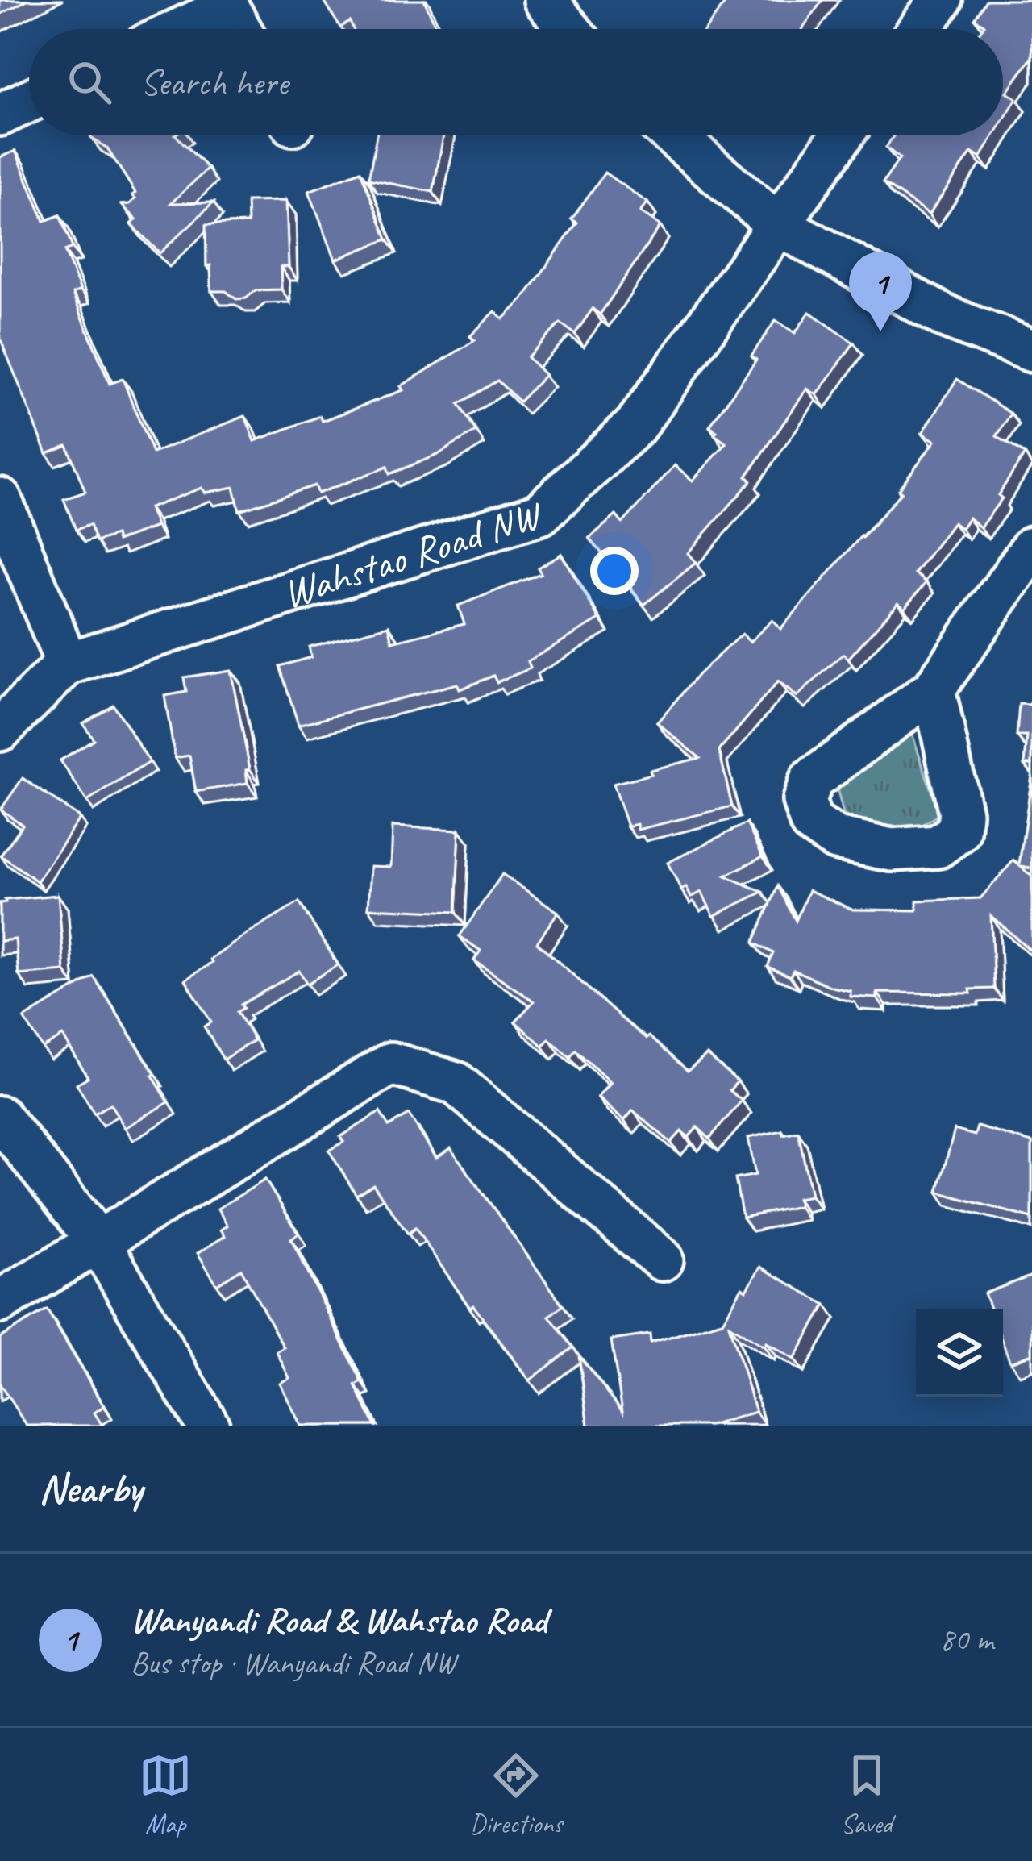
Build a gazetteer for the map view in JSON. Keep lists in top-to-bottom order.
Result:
{
  "streets": {
    "street": ["Wahstao Road NW"]
  },
  "page": {
    "search": "Search here",
    "pins": "1",
    "heading": "Nearby",
    "list": [
      {
        "mark": "1",
        "name": "Wanyandi Road & Wahstao Road",
        "note": "Bus stop · Wanyandi Road NW",
        "value": "80 m"
      }
    ],
    "nav": ["Map", "Directions", "Saved"]
  }
}
